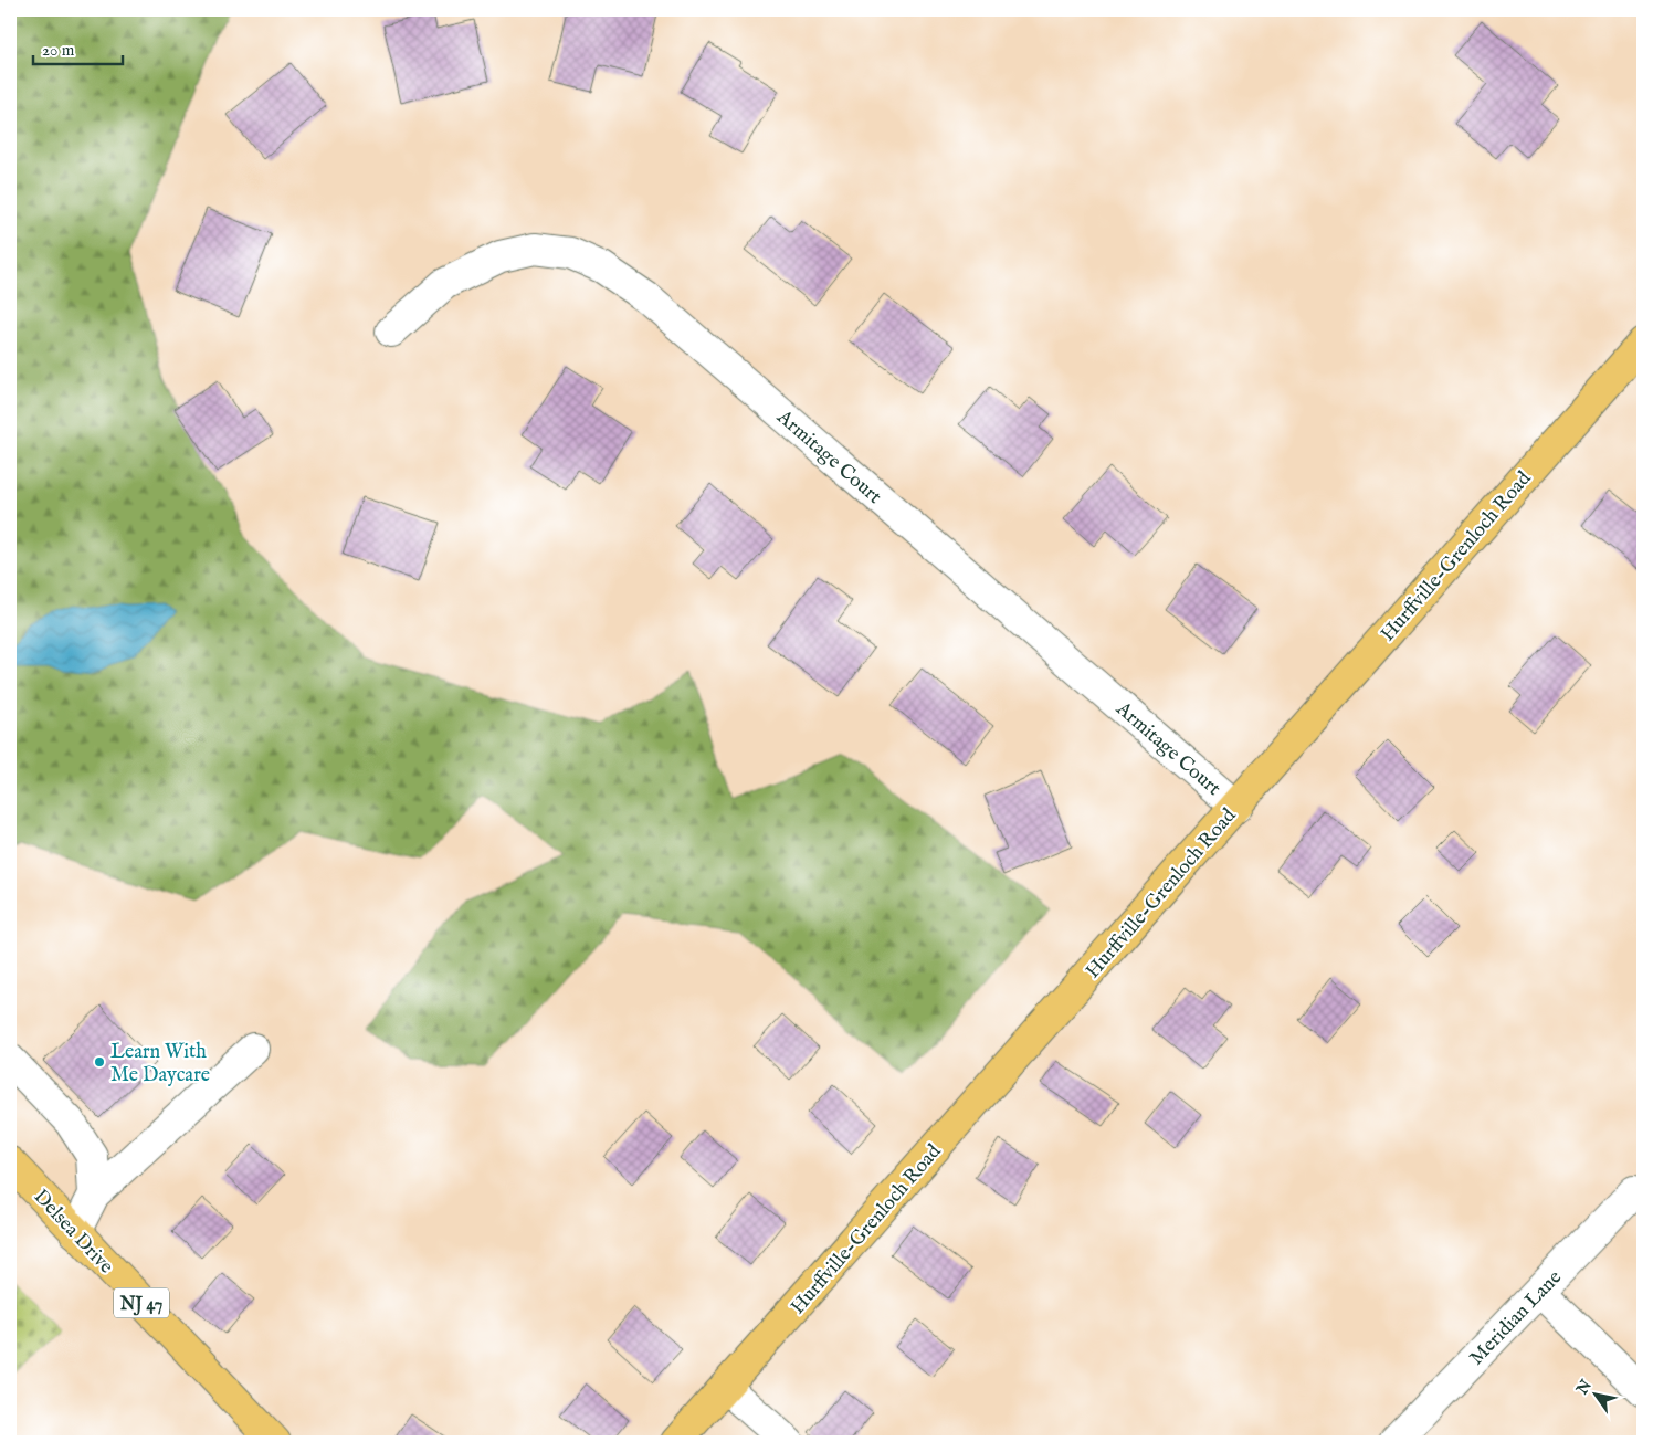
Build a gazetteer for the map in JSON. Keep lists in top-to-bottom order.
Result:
{
  "streets": {
    "main road": ["Hurffville-Grenloch Road", "Delsea Drive", "NJ 47"],
    "street": ["Armitage Court", "Meridian Lane"]
  },
  "crossings": [
    ["Armitage Court", "Hurffville-Grenloch Road"]
  ],
  "places": ["Learn With Me Daycare"],
  "scale_bar": "20 m",
  "north": "top left"
}
